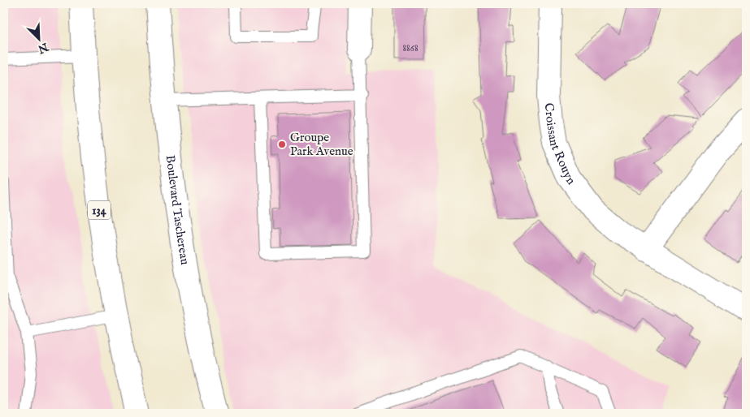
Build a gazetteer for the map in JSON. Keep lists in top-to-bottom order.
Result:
{
  "streets": {
    "main road": ["Croissant Rouyn", "134", "Boulevard Taschereau"]
  },
  "places": ["Groupe Park Avenue"],
  "house_numbers": ["8868"],
  "north": "bottom right"
}
